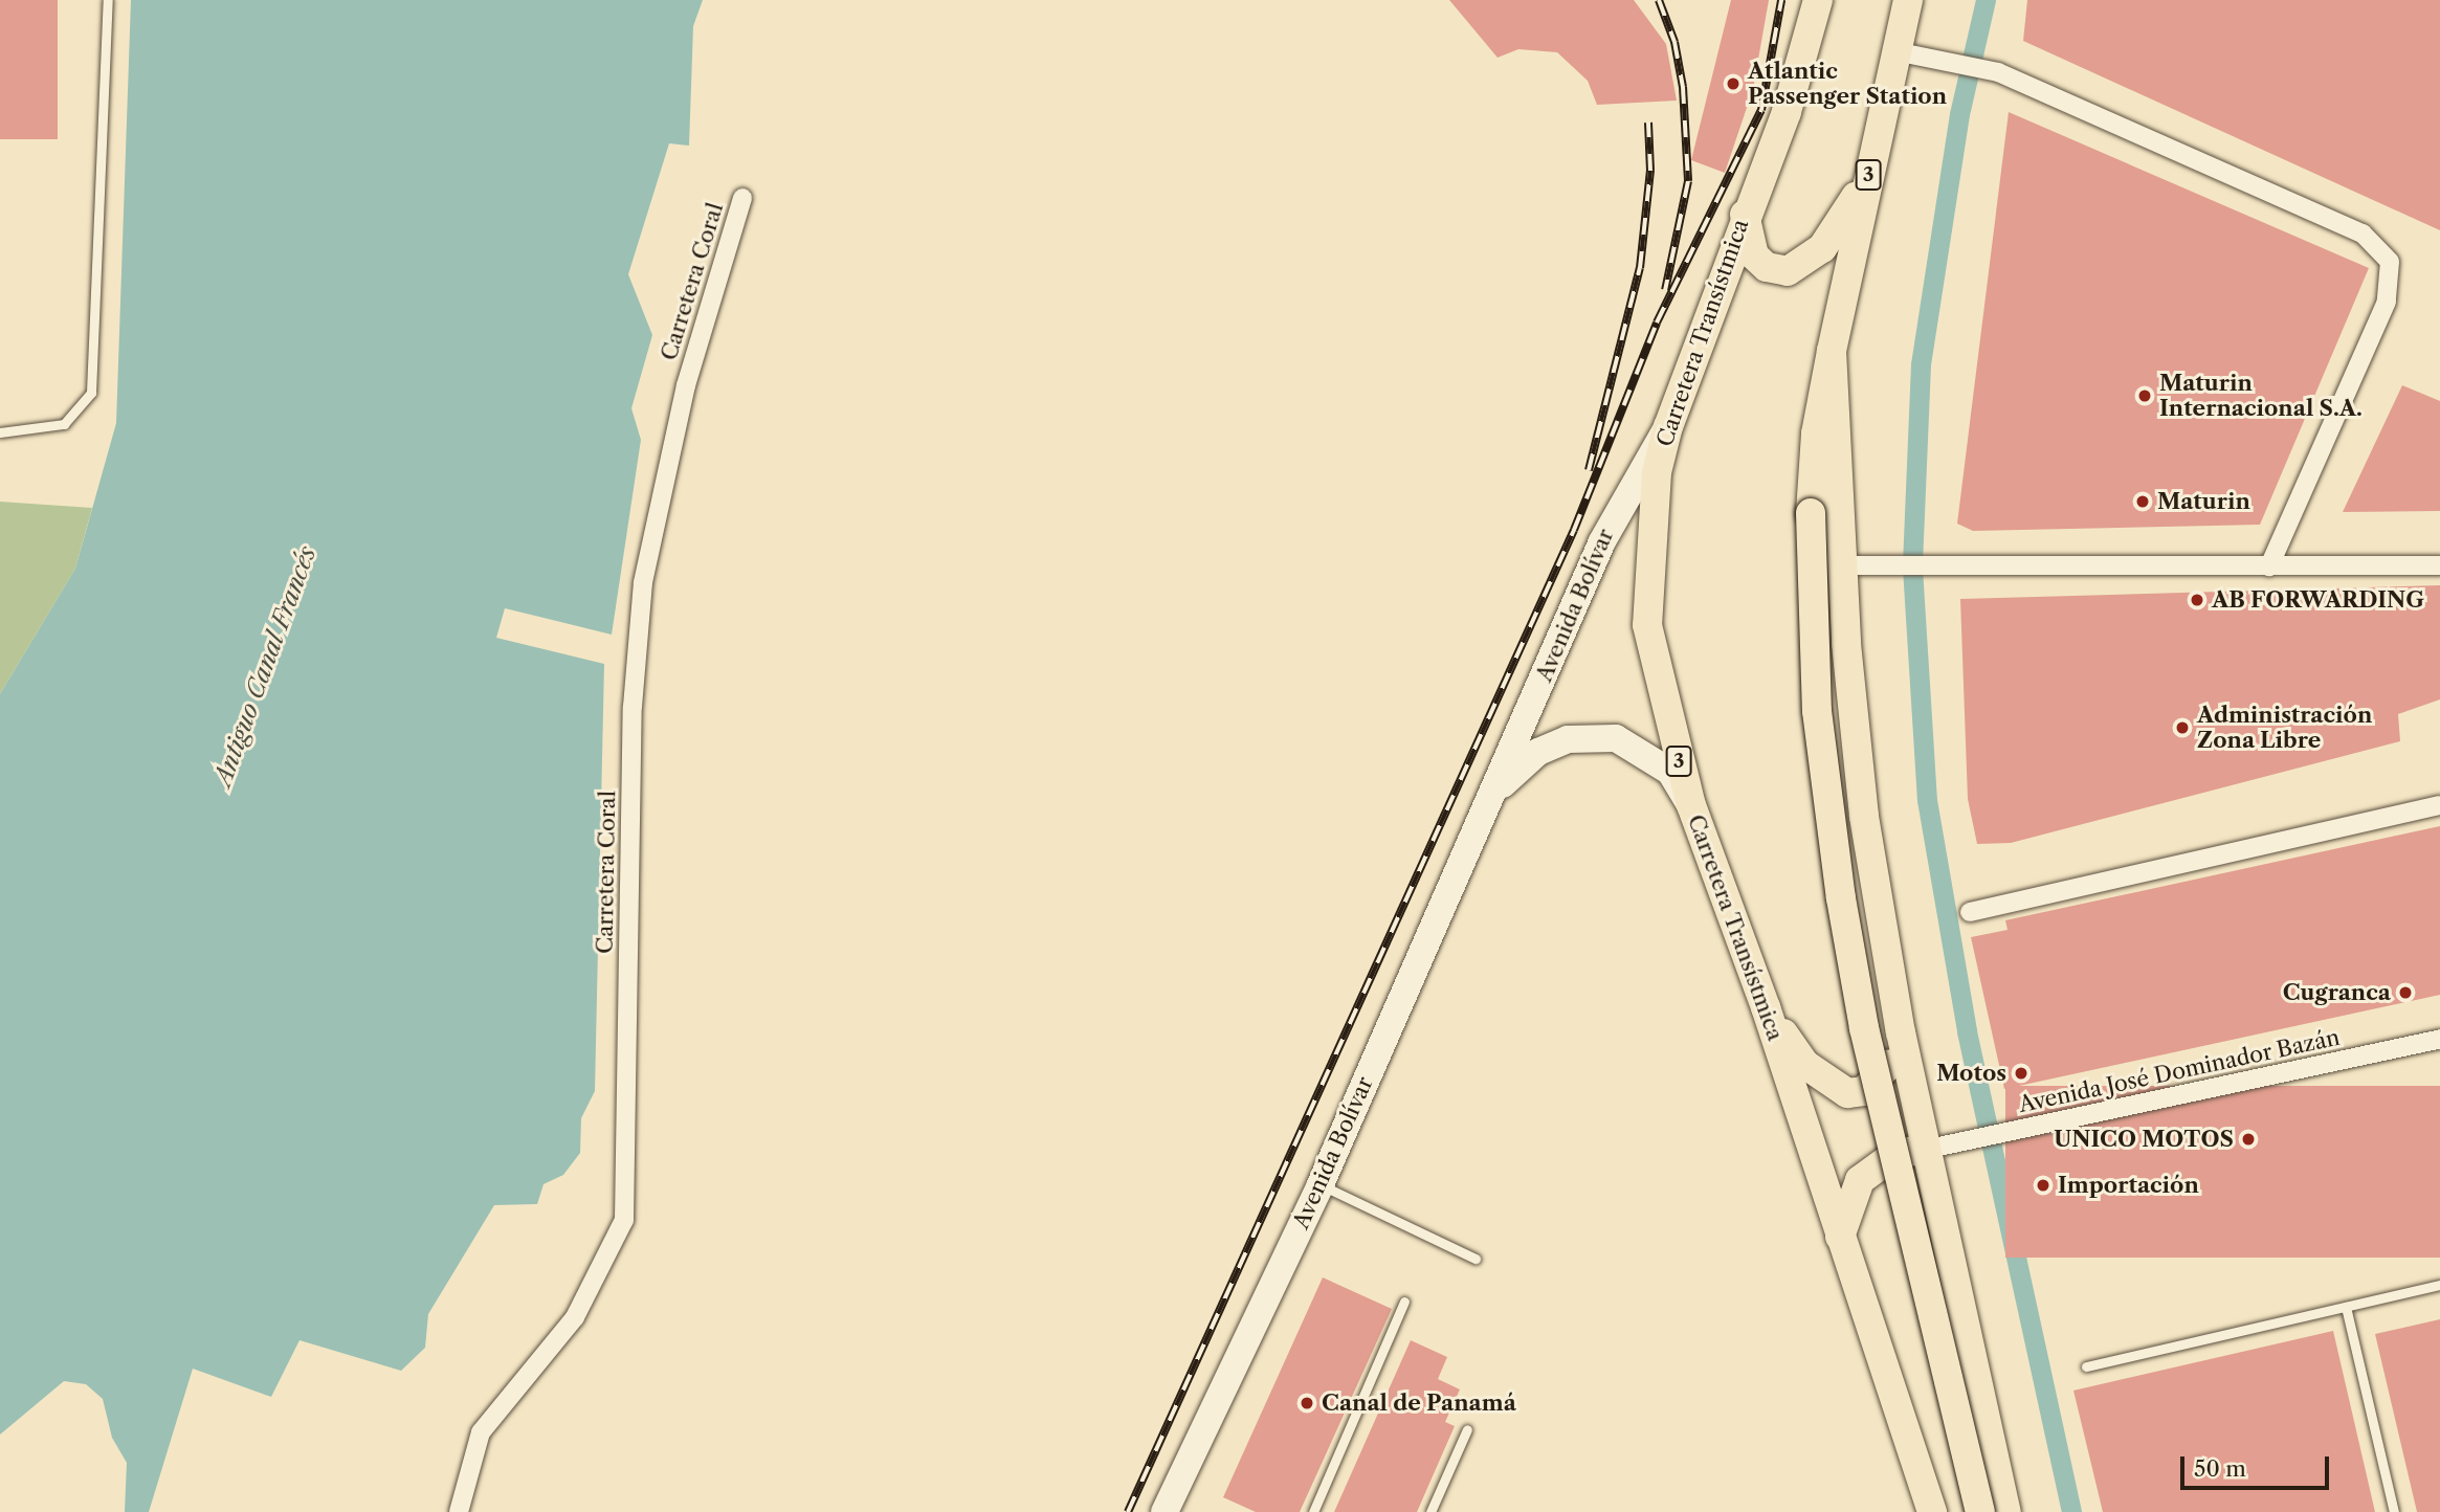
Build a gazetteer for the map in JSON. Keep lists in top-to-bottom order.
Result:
{
  "streets": {
    "main road": ["3", "Carretera Transístmica", "Avenida Bolívar"],
    "street": ["Carretera Coral", "Avenida José Dominador Bazán"]
  },
  "crossings": [
    ["Carretera Transístmica", "Avenida Bolívar"]
  ],
  "water": ["Antiguo Canal Francés"],
  "places": [
    "Atlantic Passenger Station",
    "Maturin Internacional S.A.",
    "Maturin",
    "AB FORWARDING",
    "Administración Zona Libre",
    "Cugranca",
    "Motos",
    "UNICO MOTOS",
    "Importación",
    "Canal de Panamá"
  ],
  "scale_bar": "50 m"
}
